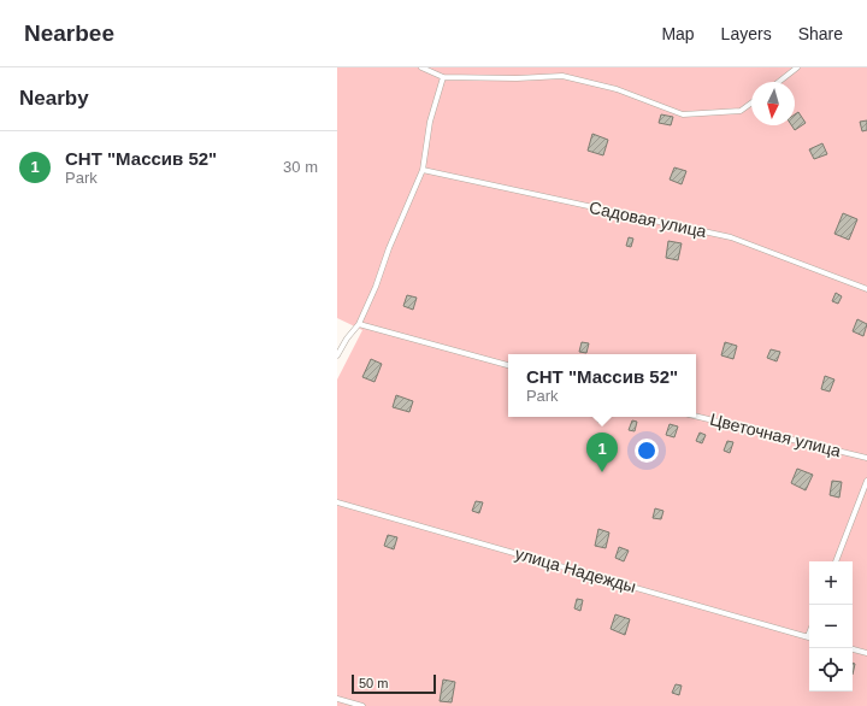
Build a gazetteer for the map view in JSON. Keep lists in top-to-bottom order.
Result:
{
  "streets": {
    "lane": ["Садовая улица", "Цветочная улица", "улица Надежды"]
  },
  "scale_bar": "50 m",
  "north": "bottom",
  "page": {
    "header": "Nearbee",
    "nav": ["Map", "Layers", "Share"],
    "heading": "Nearby",
    "list": [
      {
        "mark": "1",
        "name": "СНТ \"Массив 52\"",
        "note": "Park",
        "value": "30 m"
      }
    ],
    "popup": ["СНТ \"Массив 52\"", "Park"],
    "pins": "1",
    "map_buttons": ["+", "−"],
    "scale": "50 m"
  }
}
